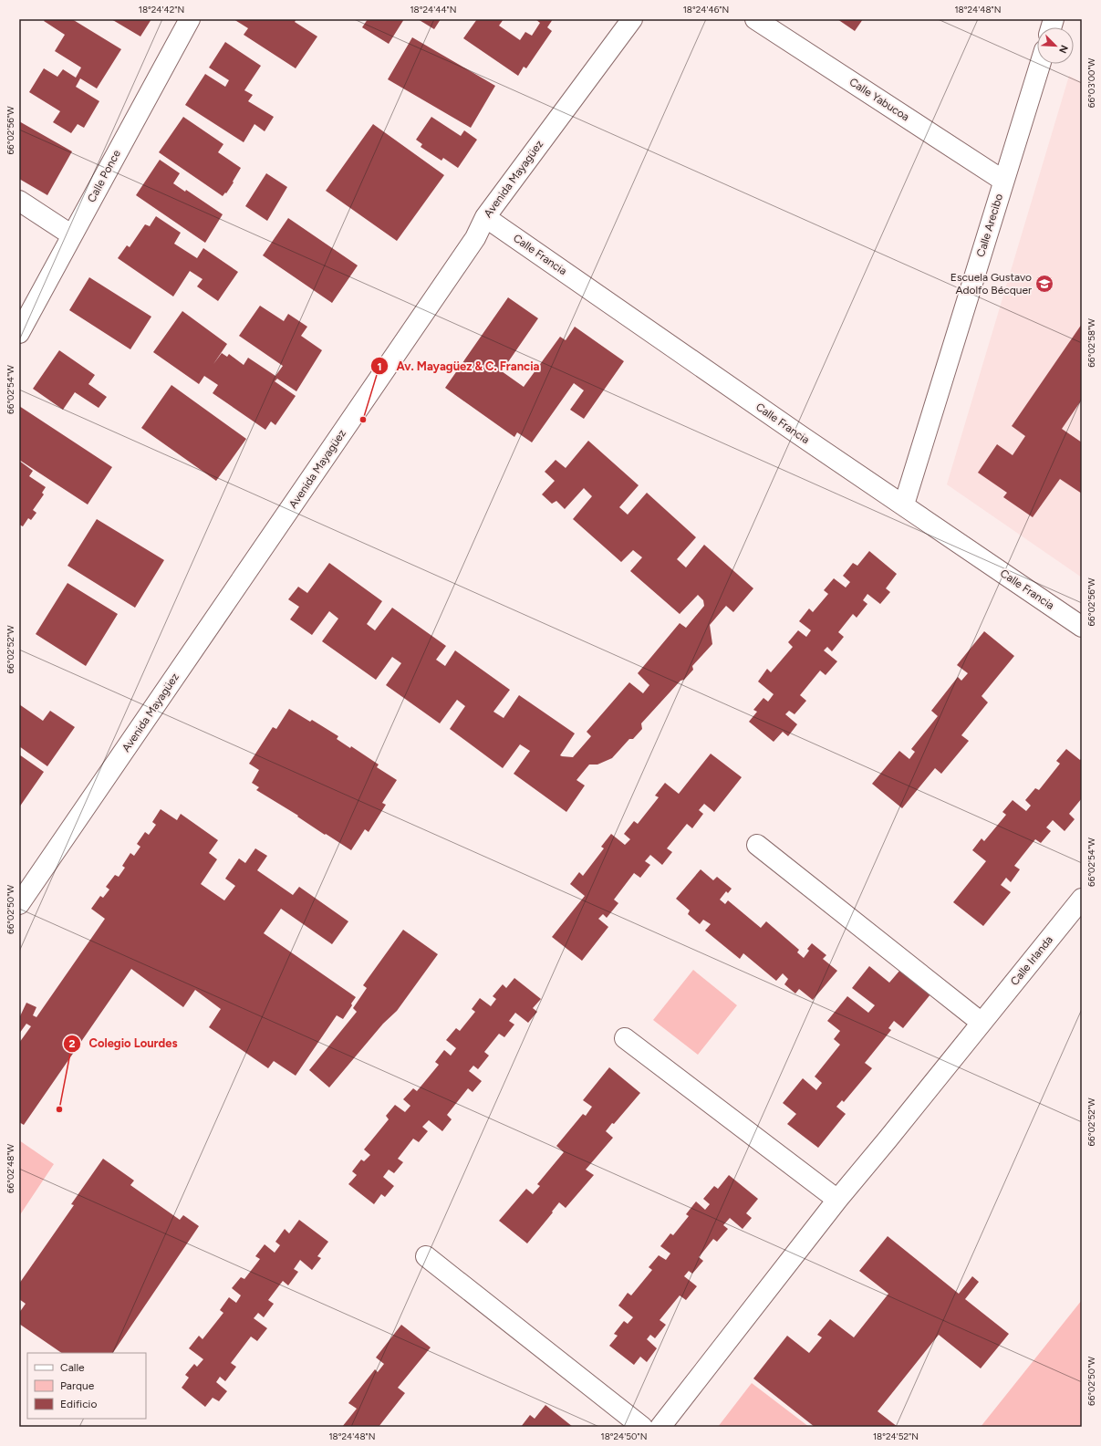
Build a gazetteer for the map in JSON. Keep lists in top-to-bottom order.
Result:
{
  "streets": {
    "street": [
      "Calle Yabucoa",
      "Calle Ponce",
      "Avenida Mayagüez",
      "Calle Arecibo",
      "Calle Francia",
      "Calle Irlanda"
    ]
  },
  "crossings": [
    ["Calle Yabucoa", "Calle Arecibo"],
    ["Avenida Mayagüez", "Calle Francia"],
    ["Calle Arecibo", "Calle Francia"]
  ],
  "places": {
    "school or university": ["Escuela Gustavo Adolfo Bécquer"],
    "other": ["Av. Mayagüez & C. Francia", "Colegio Lourdes"]
  },
  "legend": ["Calle", "Parque", "Edificio"],
  "north": "bottom right",
  "coordinates": [
    "18°24'42\"N",
    "18°24'44\"N",
    "18°24'46\"N",
    "18°24'48\"N",
    "66°03'00\"W",
    "66°02'56\"W",
    "66°02'58\"W",
    "66°02'54\"W",
    "66°02'52\"W",
    "66°02'50\"W",
    "66°02'48\"W",
    "18°24'50\"N",
    "18°24'52\"N"
  ]
}
